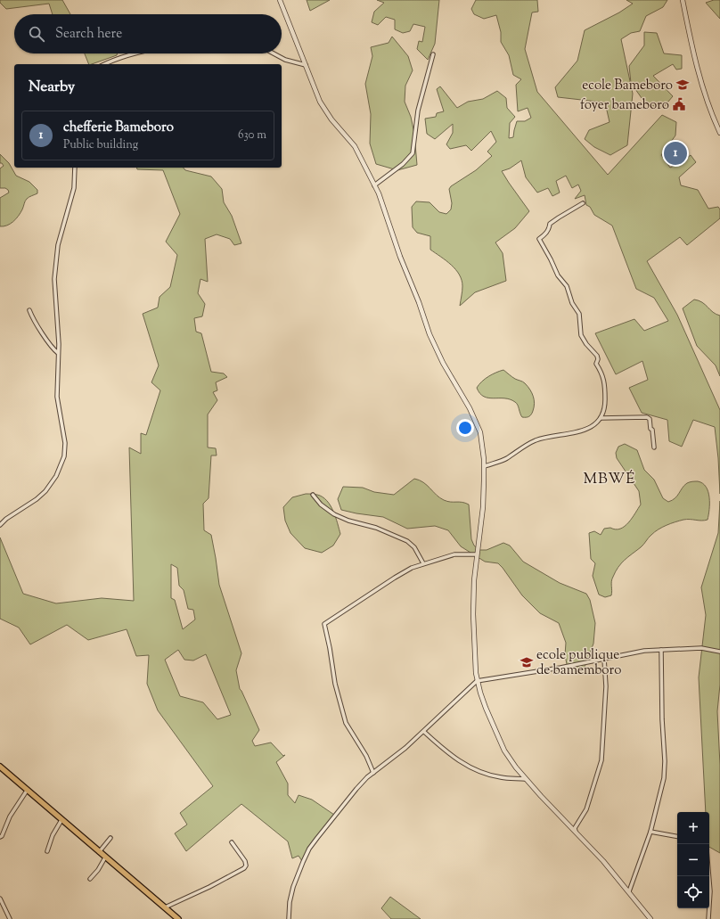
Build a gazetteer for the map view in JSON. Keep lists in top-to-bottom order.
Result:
{
  "districts": ["MBWÉ"],
  "places": {
    "school or university": ["ecole Bameboro", "ecole publique de bamemboro"],
    "public building": ["foyer bameboro"]
  },
  "page": {
    "search": "Search here",
    "heading": "Nearby",
    "list": [
      {
        "mark": "1",
        "name": "chefferie Bameboro",
        "note": "Public building",
        "value": "630 m"
      }
    ],
    "pins": "1",
    "map_buttons": ["+", "−"]
  }
}
